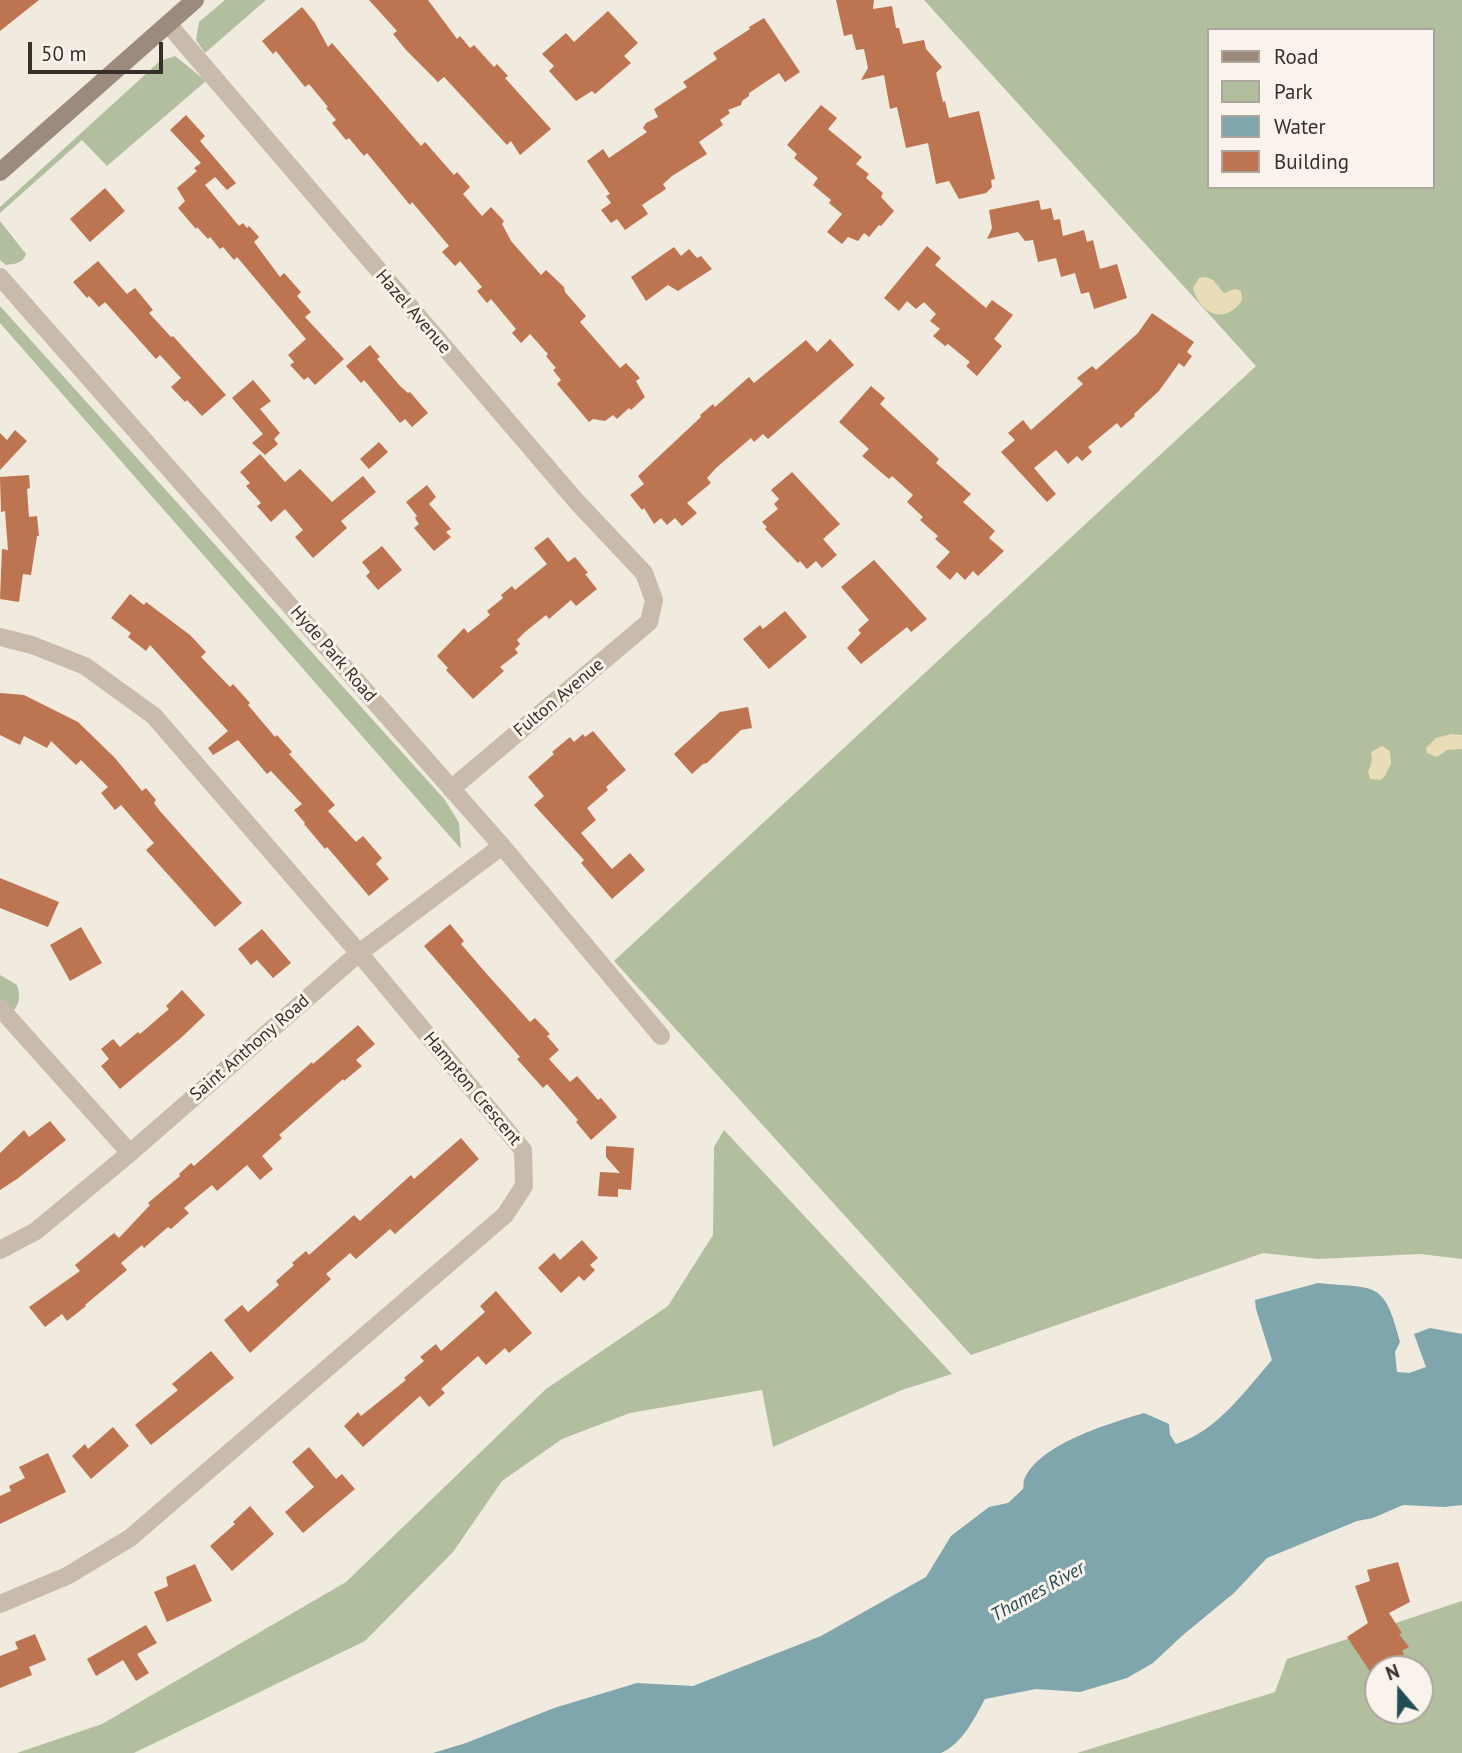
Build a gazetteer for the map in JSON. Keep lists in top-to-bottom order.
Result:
{
  "streets": {
    "street": [
      "Hazel Avenue",
      "Hyde Park Road",
      "Fulton Avenue",
      "Saint Anthony Road",
      "Hampton Crescent"
    ]
  },
  "crossings": [
    ["Hazel Avenue", "Fulton Avenue"],
    ["Hyde Park Road", "Fulton Avenue"],
    ["Hyde Park Road", "Saint Anthony Road"],
    ["Saint Anthony Road", "Hampton Crescent"]
  ],
  "water": ["Thames River"],
  "legend": [
    "Road",
    "Park",
    "Water",
    "Building"
  ],
  "scale_bar": "50 m",
  "north": "top"
}
